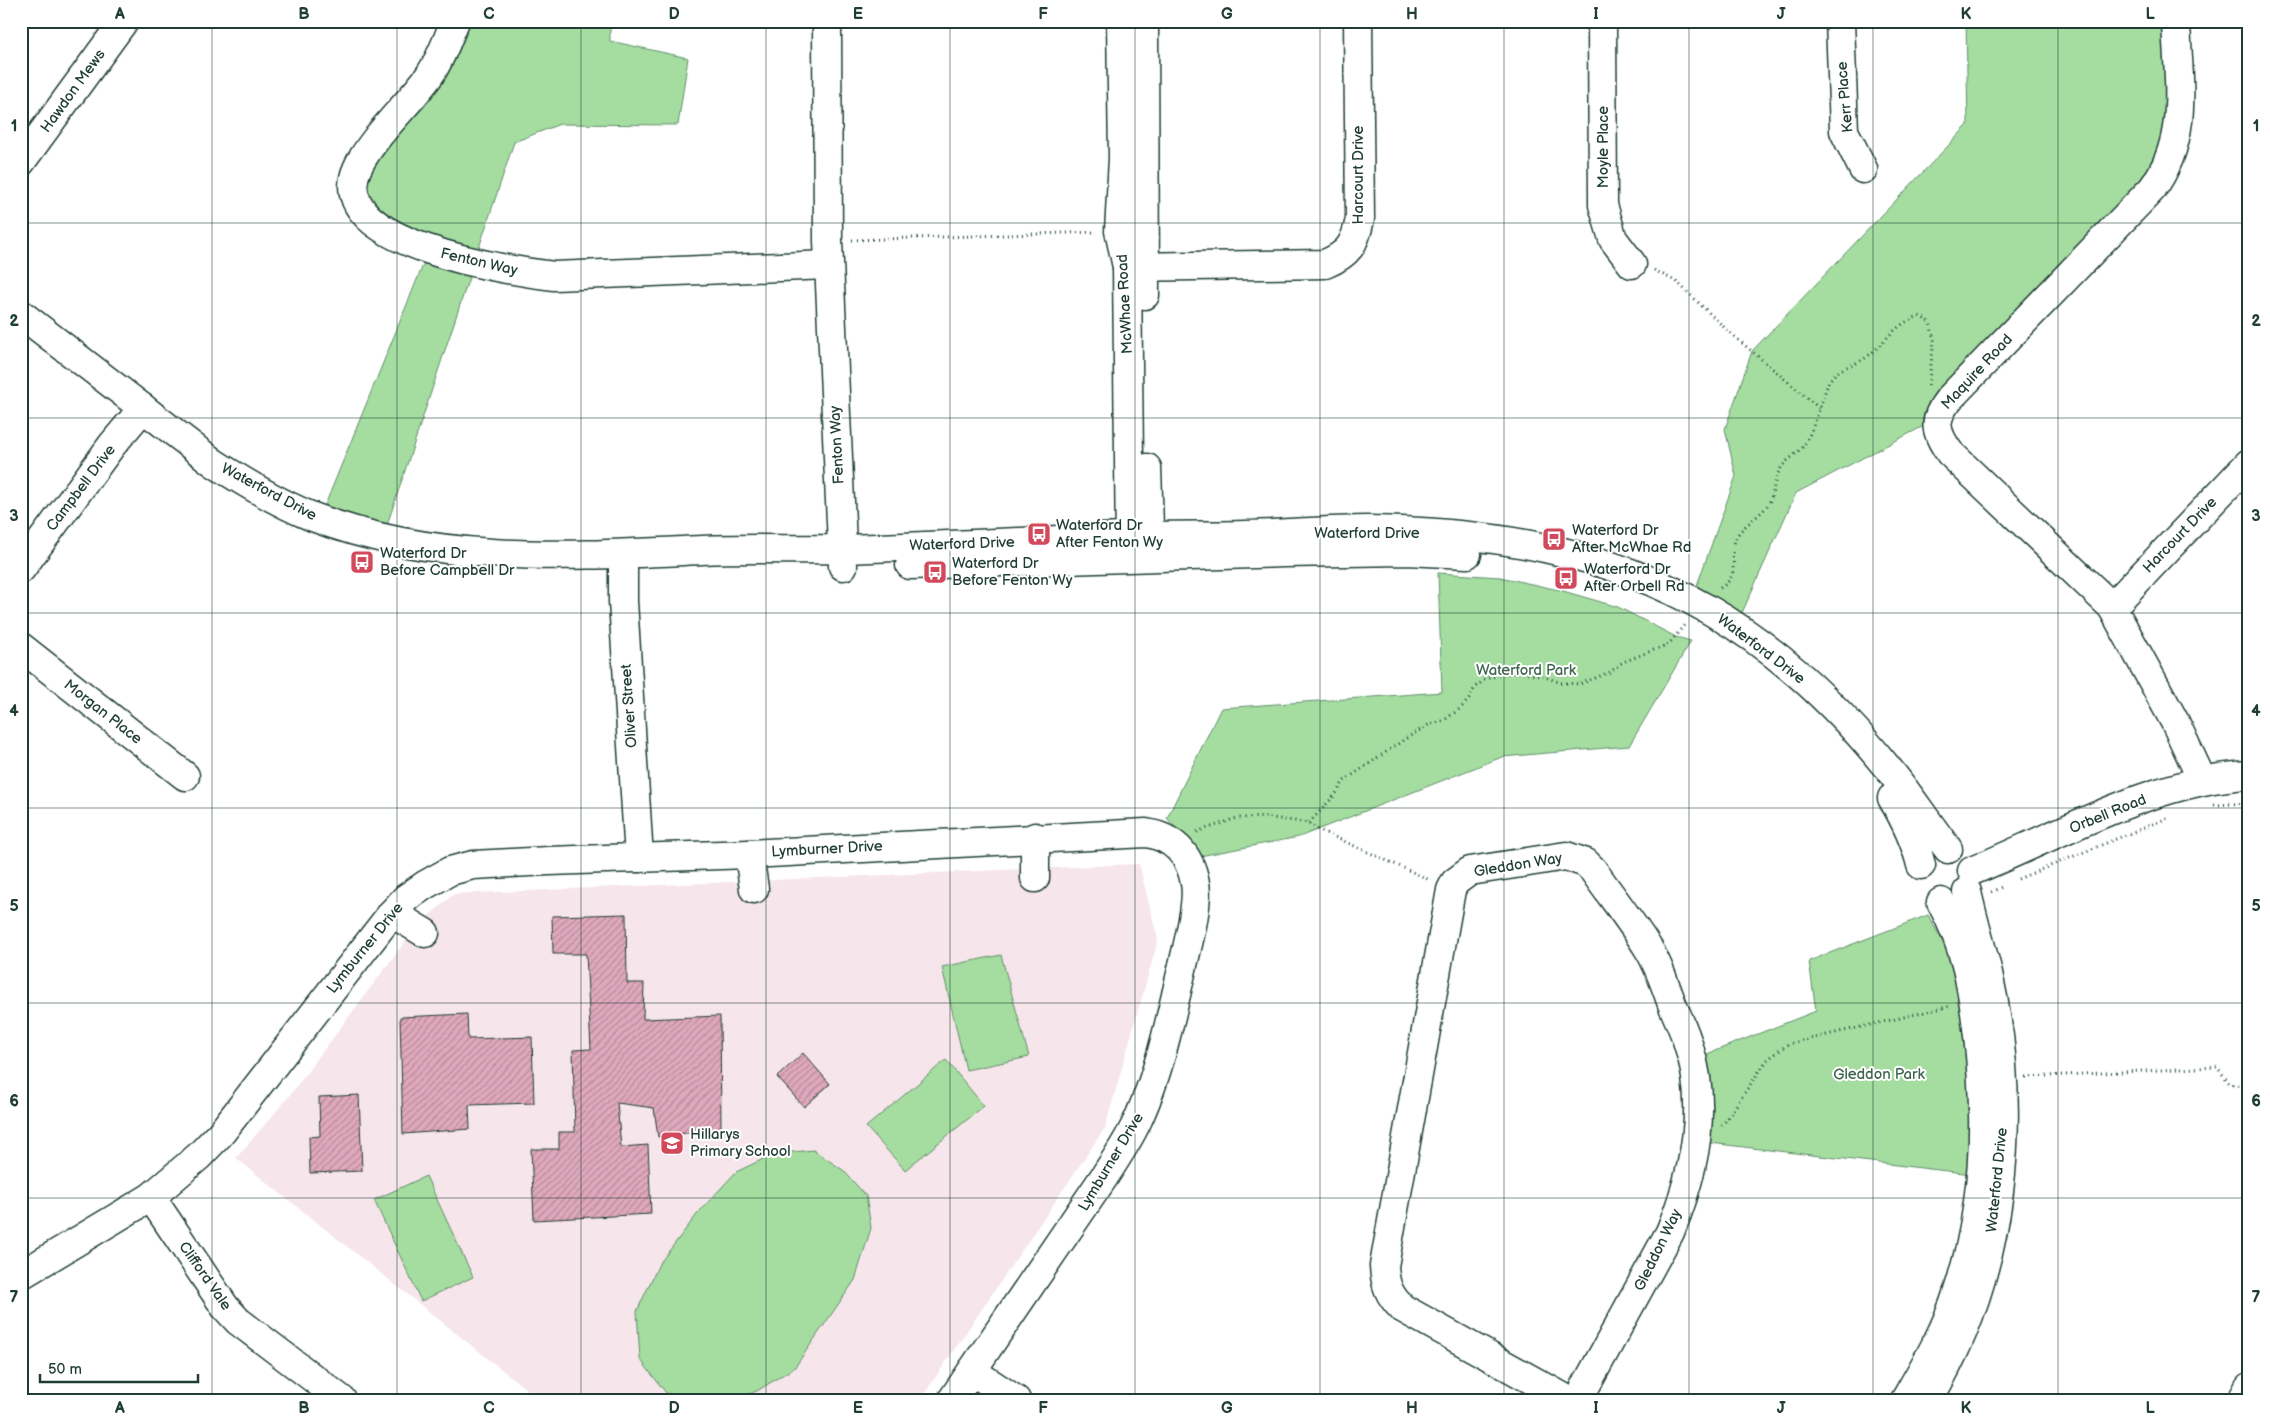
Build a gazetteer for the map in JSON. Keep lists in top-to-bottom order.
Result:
{
  "streets": {
    "street": [
      "Hawdon Mews",
      "Kerr Place",
      "Moyle Place",
      "Harcourt Drive",
      "Fenton Way",
      "McWhae Road",
      "Maquire Road",
      "Campbell Drive",
      "Waterford Drive",
      "Oliver Street",
      "Morgan Place",
      "Orbell Road",
      "Lymburner Drive",
      "Gleddon Way",
      "Clifford Vale"
    ]
  },
  "crossings": [
    ["Harcourt Drive", "McWhae Road"],
    ["Harcourt Drive", "Maquire Road"],
    ["Fenton Way", "Waterford Drive"],
    ["McWhae Road", "Waterford Drive"],
    ["Maquire Road", "Orbell Road"],
    ["Campbell Drive", "Waterford Drive"],
    ["Waterford Drive", "Oliver Street"],
    ["Waterford Drive", "Orbell Road"],
    ["Oliver Street", "Lymburner Drive"],
    ["Lymburner Drive", "Clifford Vale"]
  ],
  "parks": ["Waterford Park", "Gleddon Park"],
  "places": {
    "bus stop": [
      "Waterford Dr After Fenton Wy",
      "Waterford Dr After McWhae Rd",
      "Waterford Dr Before Campbell Dr",
      "Waterford Dr Before Fenton Wy",
      "Waterford Dr After Orbell Rd"
    ],
    "school or university": ["Hillarys Primary School"]
  },
  "scale_bar": "50 m",
  "grid": {
    "columns": [
      "A",
      "B",
      "C",
      "D",
      "E",
      "F",
      "G",
      "H",
      "I",
      "J",
      "K",
      "L"
    ],
    "rows": [
      "1",
      "2",
      "3",
      "4",
      "5",
      "6",
      "7"
    ]
  }
}
